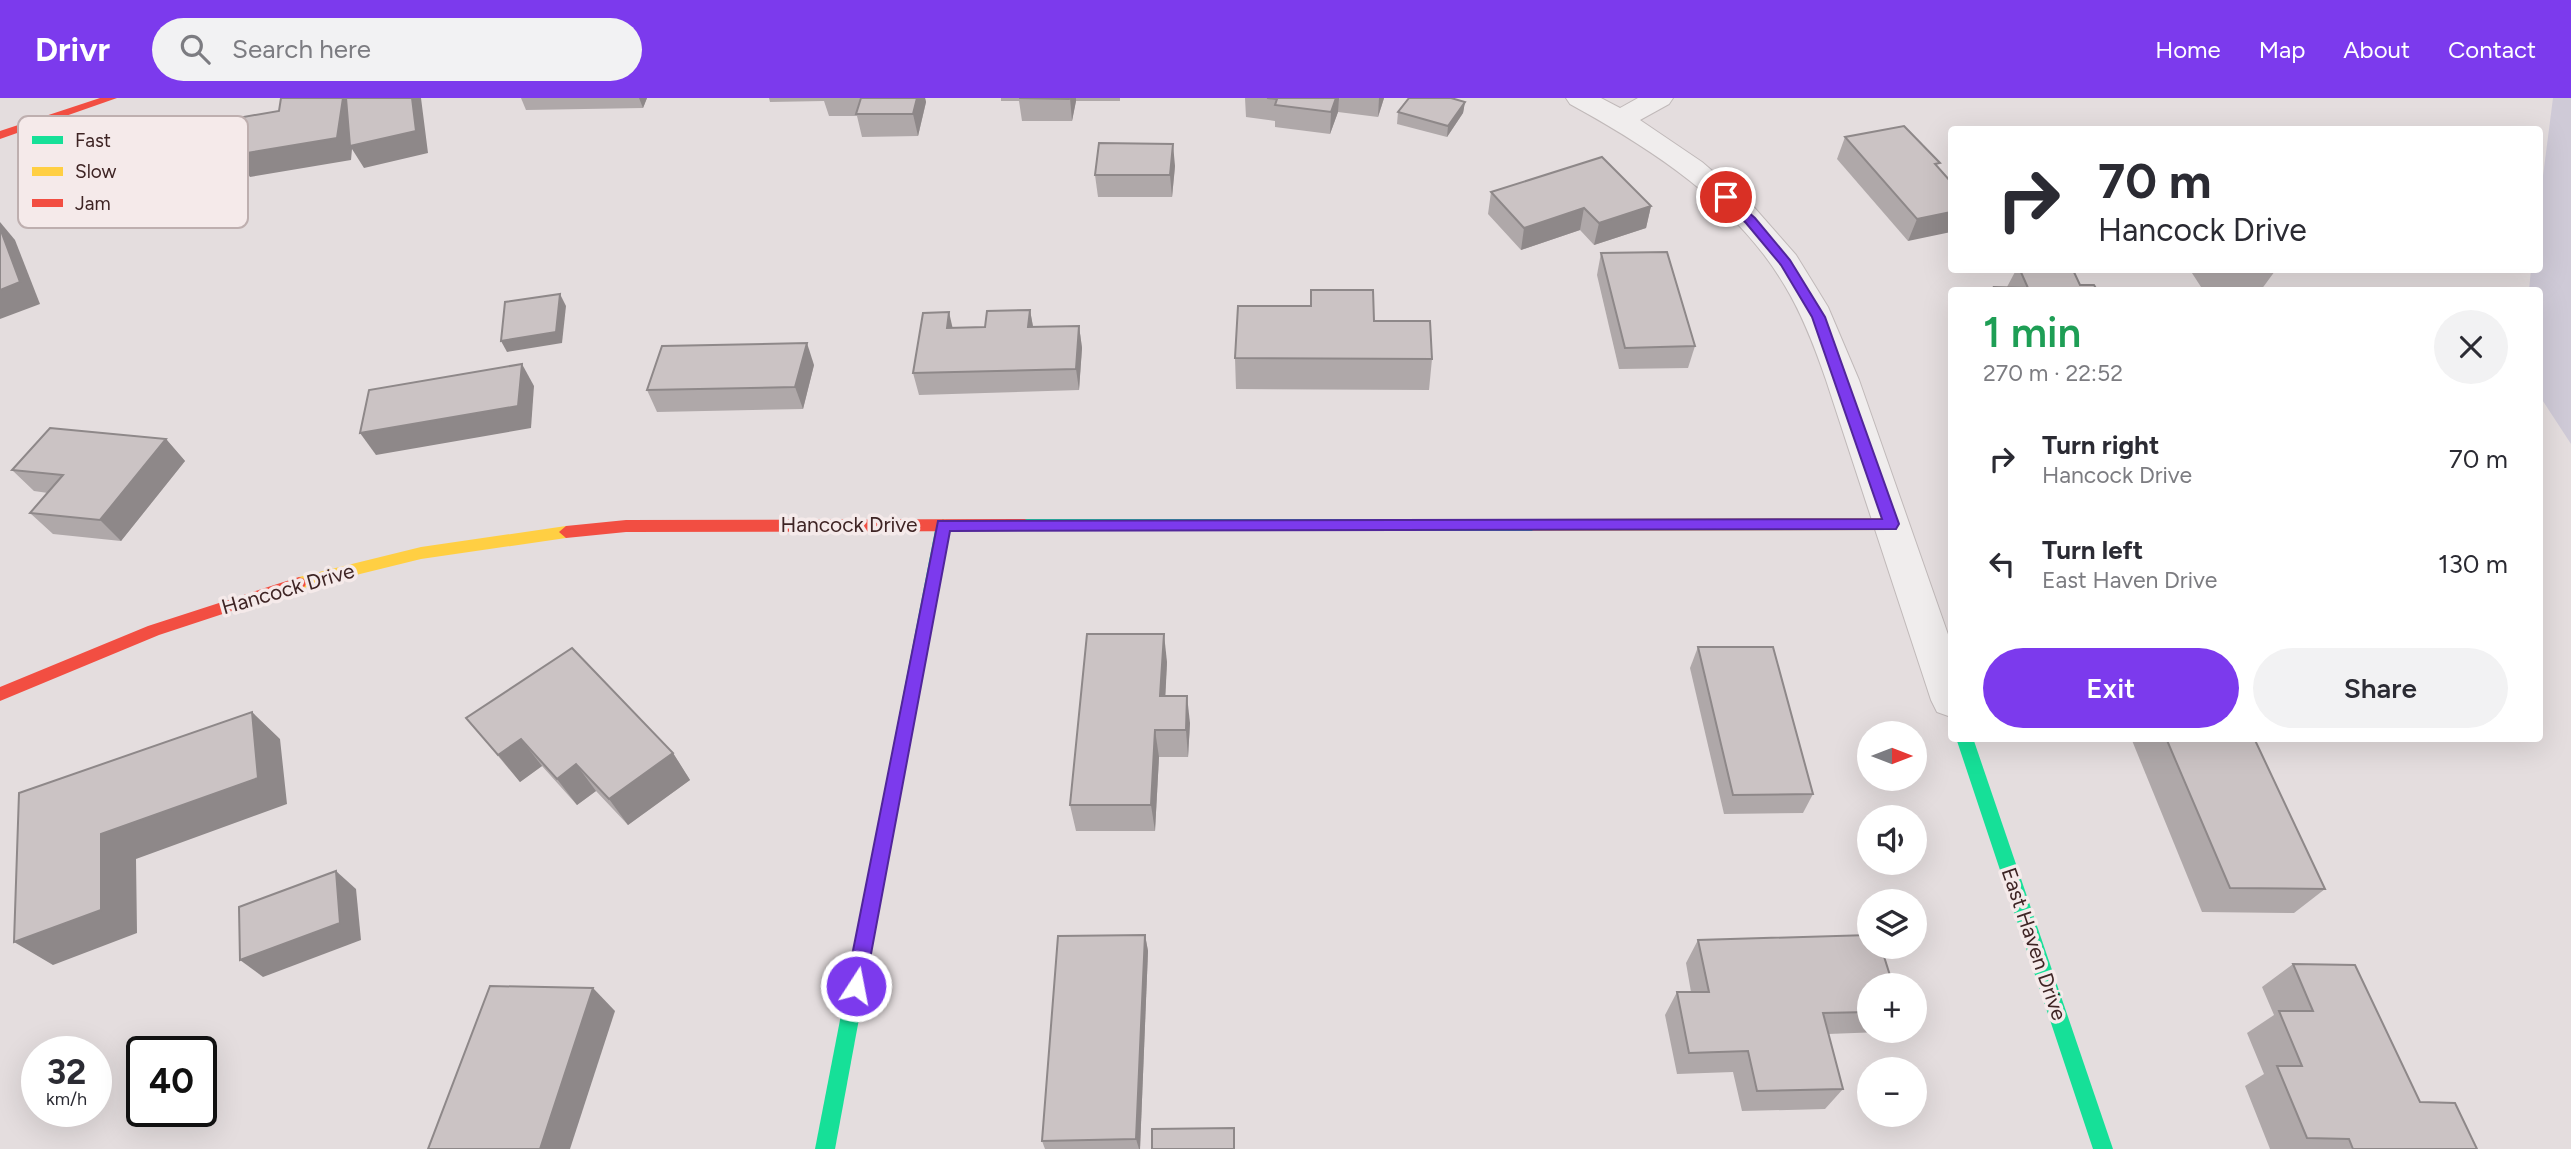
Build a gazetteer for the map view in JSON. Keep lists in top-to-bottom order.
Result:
{
  "streets": {
    "street": ["Hancock Drive", "East Haven Drive"]
  },
  "legend": ["Fast", "Slow", "Jam"],
  "north": "right",
  "page": {
    "header": "Drivr",
    "search": "Search here",
    "nav": [
      "Home",
      "Map",
      "About",
      "Contact"
    ],
    "turn": ["70 m", "Hancock Drive"],
    "heading": ["1 min", "270 m · 22:52"],
    "list": [
      {
        "name": "Turn right",
        "note": "Hancock Drive",
        "value": "70 m"
      },
      {
        "name": "Turn left",
        "note": "East Haven Drive",
        "value": "130 m"
      }
    ],
    "buttons": ["Exit", "Share"],
    "map_buttons": ["+", "−"],
    "speed": "32 km/h",
    "limit": "40"
  }
}
